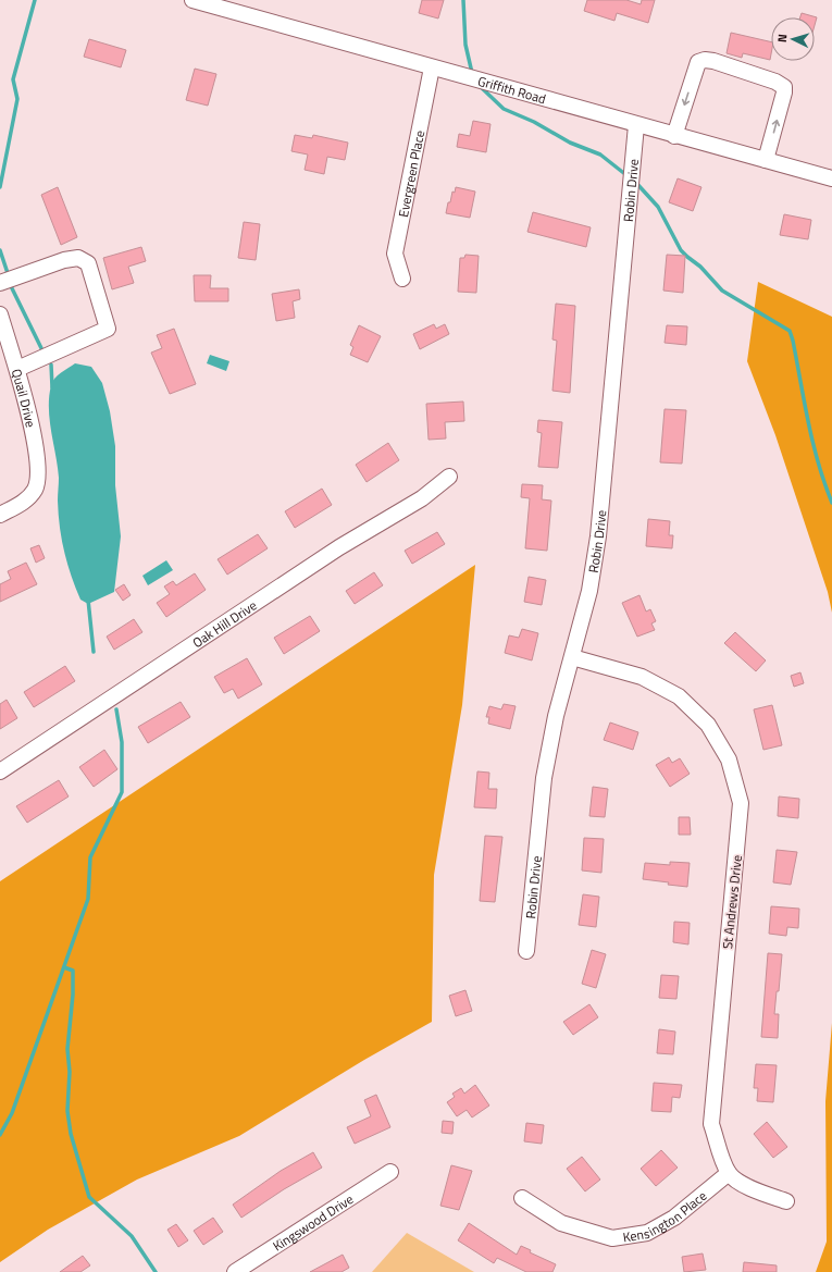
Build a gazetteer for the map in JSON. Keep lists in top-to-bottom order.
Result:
{
  "streets": {
    "street": [
      "Griffith Road",
      "Evergreen Place",
      "Robin Drive",
      "Quail Drive",
      "Oak Hill Drive",
      "St Andrews Drive",
      "Kensington Place",
      "Kingswood Drive"
    ]
  },
  "crossings": [
    ["Griffith Road", "Evergreen Place"],
    ["Griffith Road", "Robin Drive"],
    ["Robin Drive", "St Andrews Drive"],
    ["St Andrews Drive", "Kensington Place"]
  ],
  "north": "left"
}
